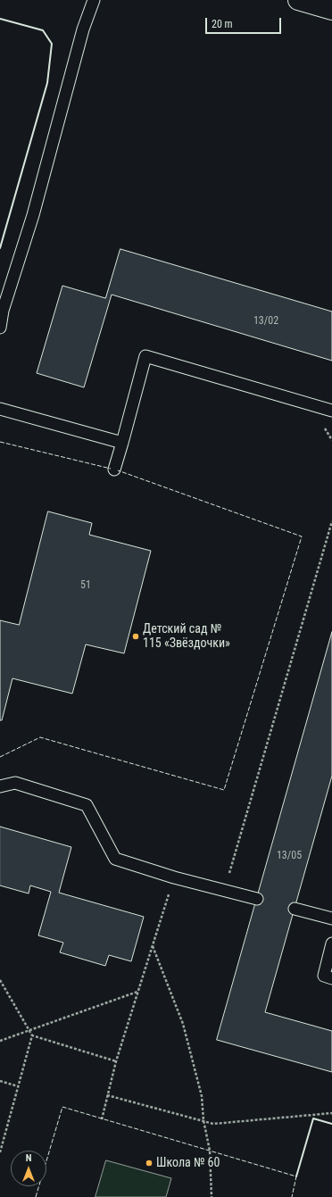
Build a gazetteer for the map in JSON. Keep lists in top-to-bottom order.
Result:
{
  "places": ["Детский сад № 115 «Звёздочки»", "Школа № 60"],
  "house_numbers": ["13/02", "51", "13/05"],
  "scale_bar": "20 m",
  "north": "top"
}
